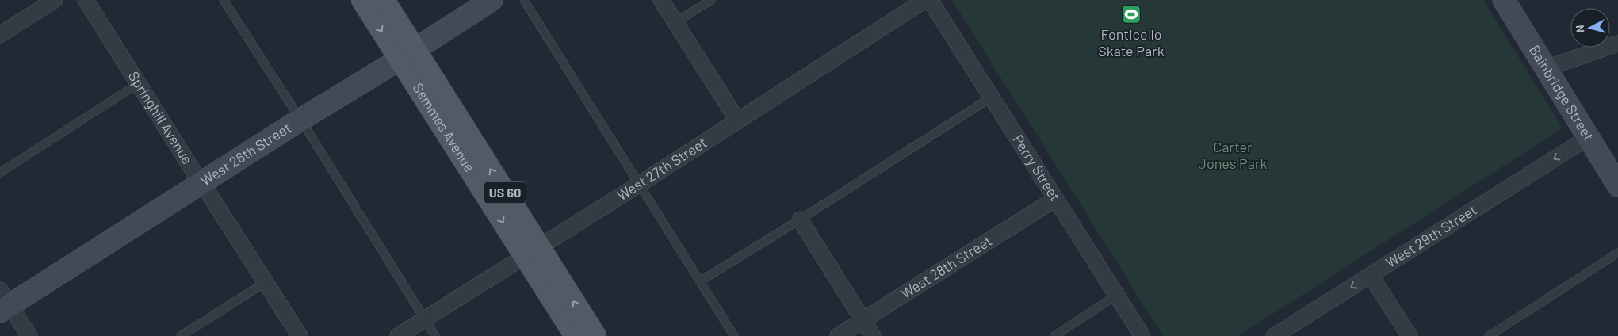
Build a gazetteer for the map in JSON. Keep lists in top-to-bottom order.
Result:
{
  "streets": {
    "main road": ["Semmes Avenue", "US 60"],
    "street": [
      "Bainbridge Street",
      "Springhill Avenue",
      "West 26th Street",
      "Perry Street",
      "West 27th Street",
      "West 29th Street",
      "West 28th Street"
    ]
  },
  "crossings": [
    ["Bainbridge Street", "West 29th Street"],
    ["Springhill Avenue", "West 26th Street"],
    ["Semmes Avenue", "West 26th Street"],
    ["Semmes Avenue", "West 27th Street"],
    ["Perry Street", "West 28th Street"]
  ],
  "one_way": ["West 29th Street"],
  "parks": ["Carter Jones Park"],
  "places": {
    "sports": ["Fonticello Skate Park"]
  },
  "north": "left"
}
